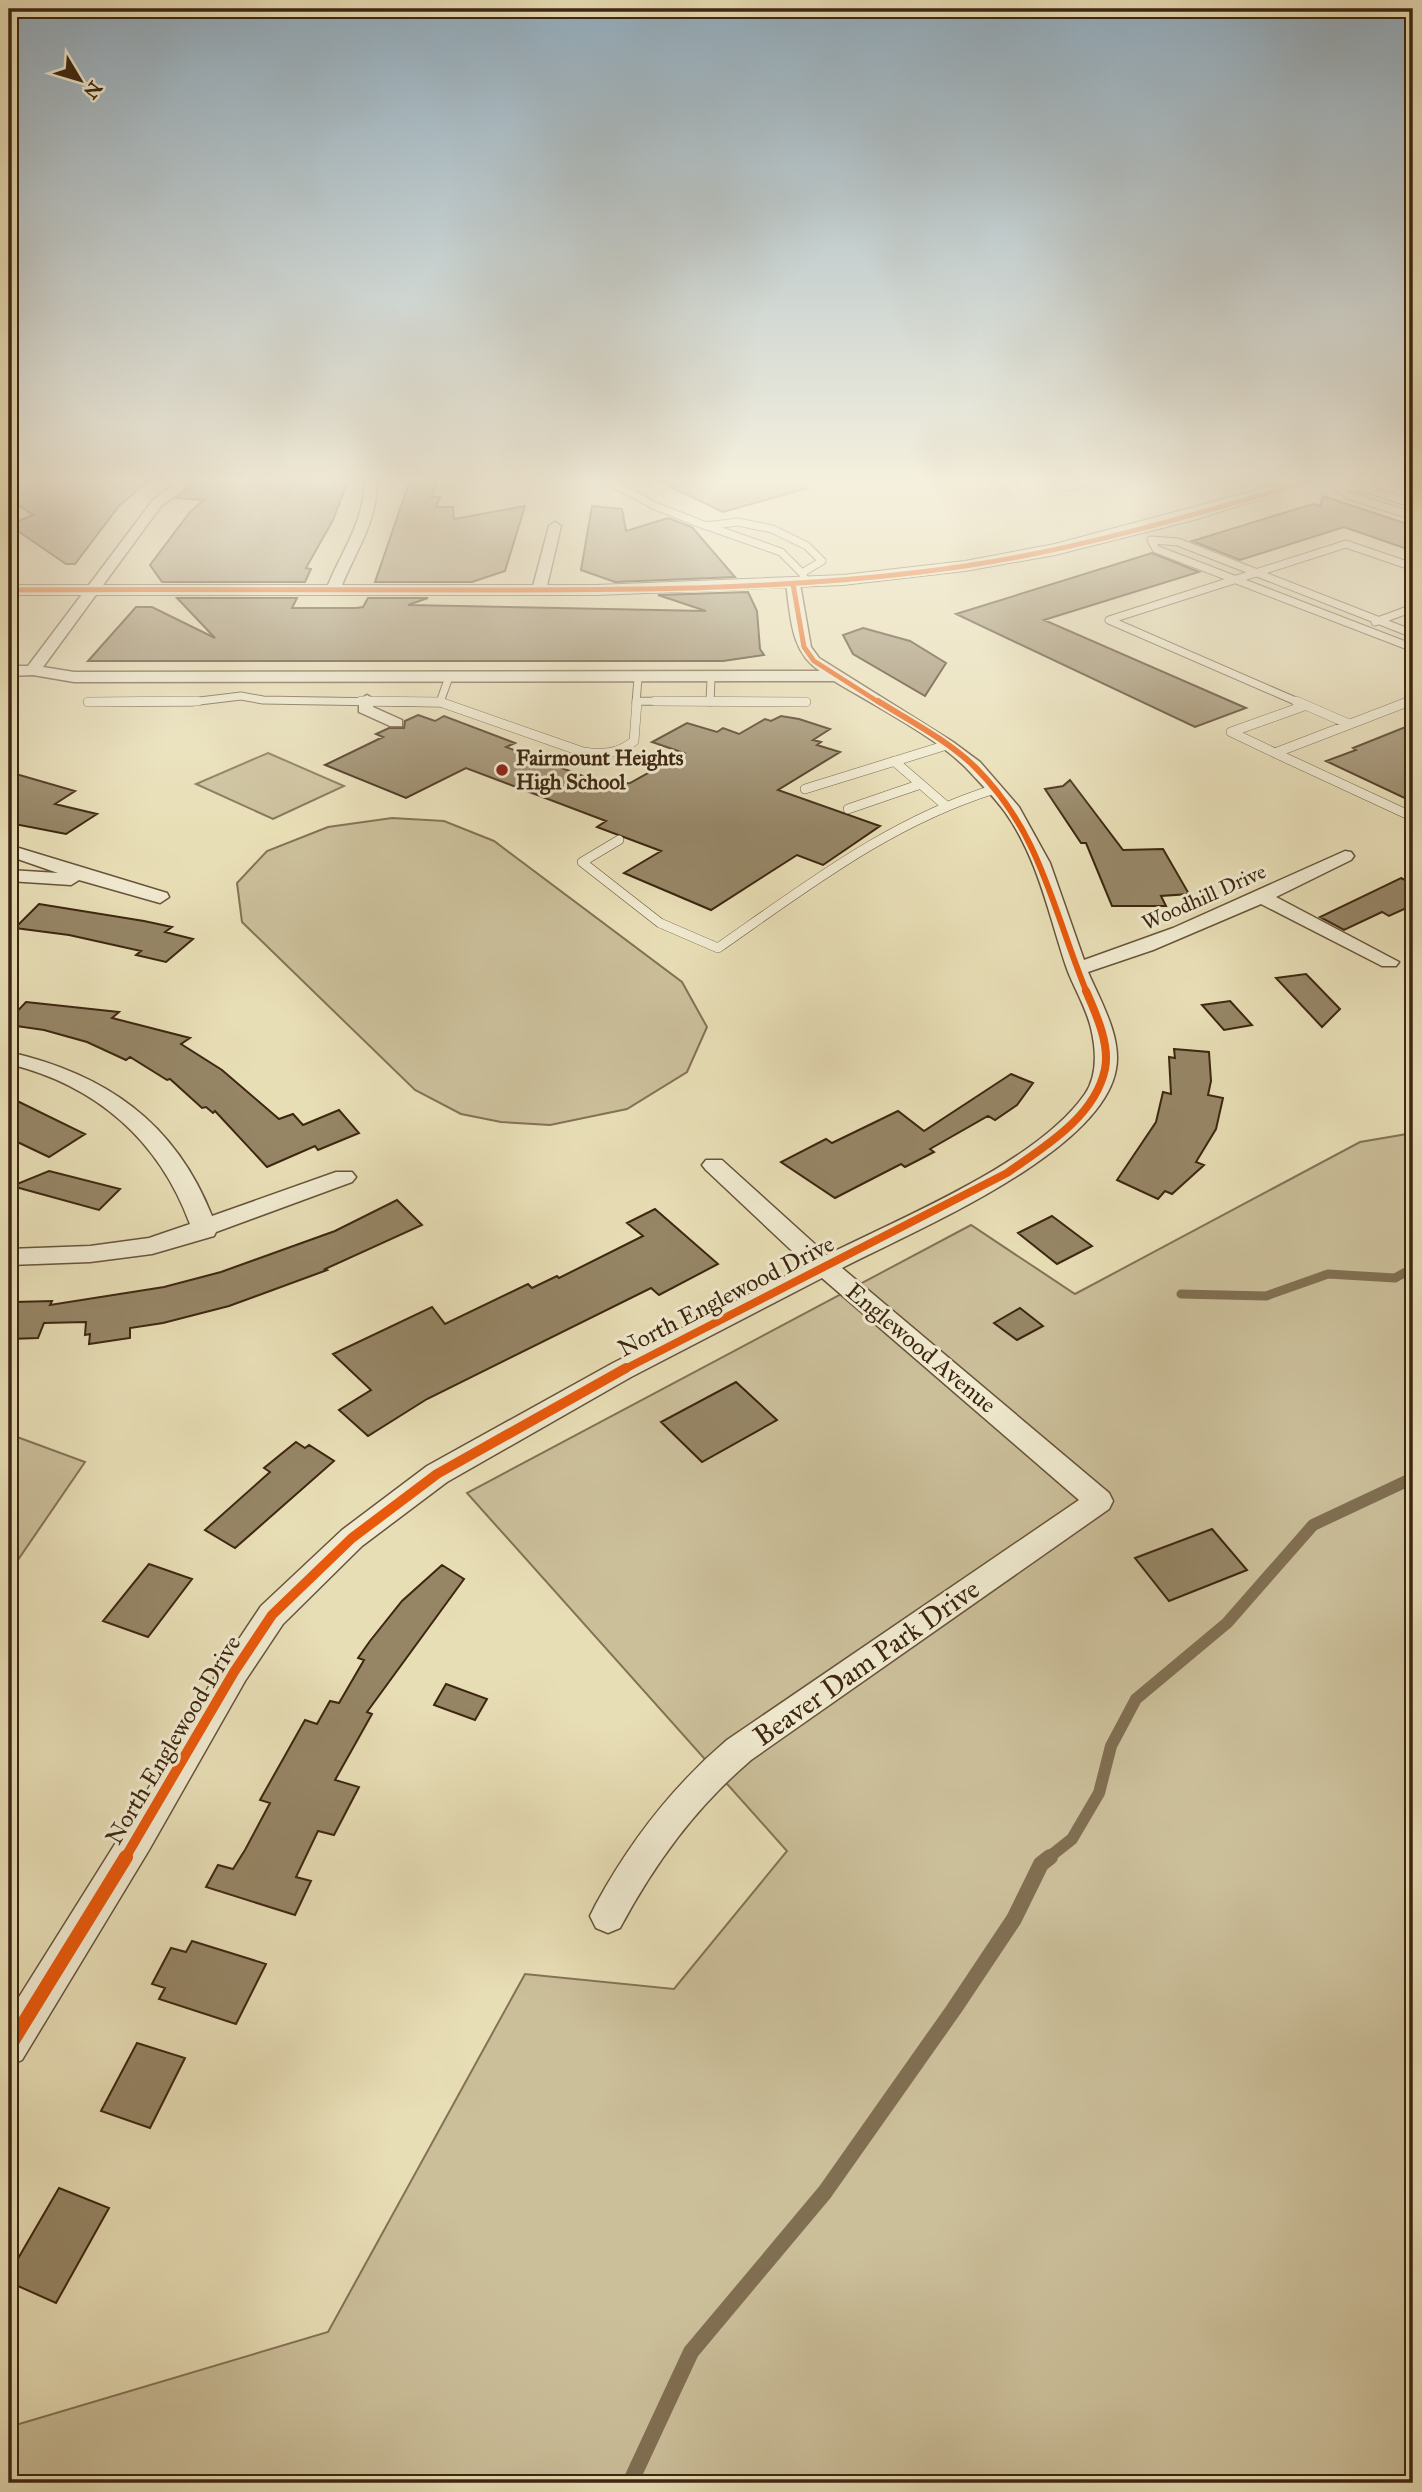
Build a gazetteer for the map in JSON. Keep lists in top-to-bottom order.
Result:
{
  "streets": {
    "street": [
      "Woodhill Drive",
      "North Englewood Drive",
      "Englewood Avenue",
      "Beaver Dam Park Drive"
    ]
  },
  "crossings": [
    ["Woodhill Drive", "North Englewood Drive"],
    ["North Englewood Drive", "Englewood Avenue"],
    ["Englewood Avenue", "Beaver Dam Park Drive"]
  ],
  "places": ["Fairmount Heights High School"],
  "north": "bottom right"
}
